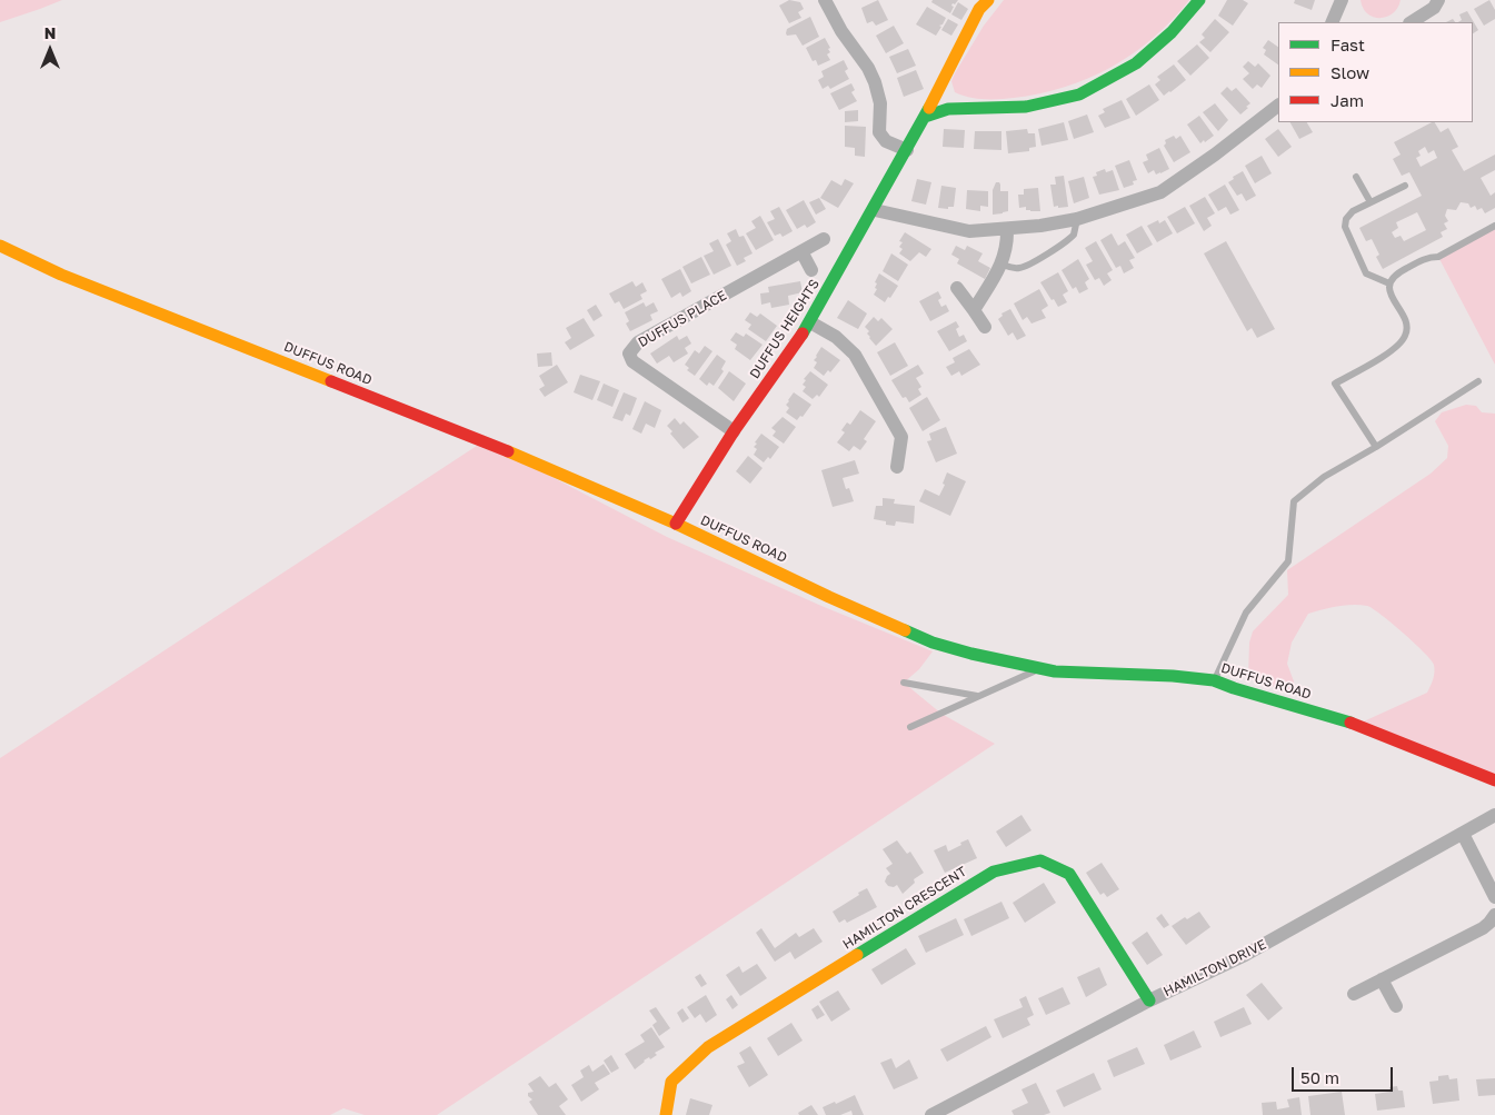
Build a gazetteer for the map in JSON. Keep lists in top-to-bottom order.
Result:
{
  "streets": {
    "street": [
      "DUFFUS PLACE",
      "DUFFUS HEIGHTS",
      "DUFFUS ROAD",
      "HAMILTON CRESCENT",
      "HAMILTON DRIVE"
    ]
  },
  "crossings": [
    ["DUFFUS PLACE", "DUFFUS HEIGHTS"],
    ["DUFFUS HEIGHTS", "DUFFUS ROAD"],
    ["HAMILTON CRESCENT", "HAMILTON DRIVE"]
  ],
  "legend": ["Fast", "Slow", "Jam"],
  "scale_bar": "50 m",
  "north": "top"
}
